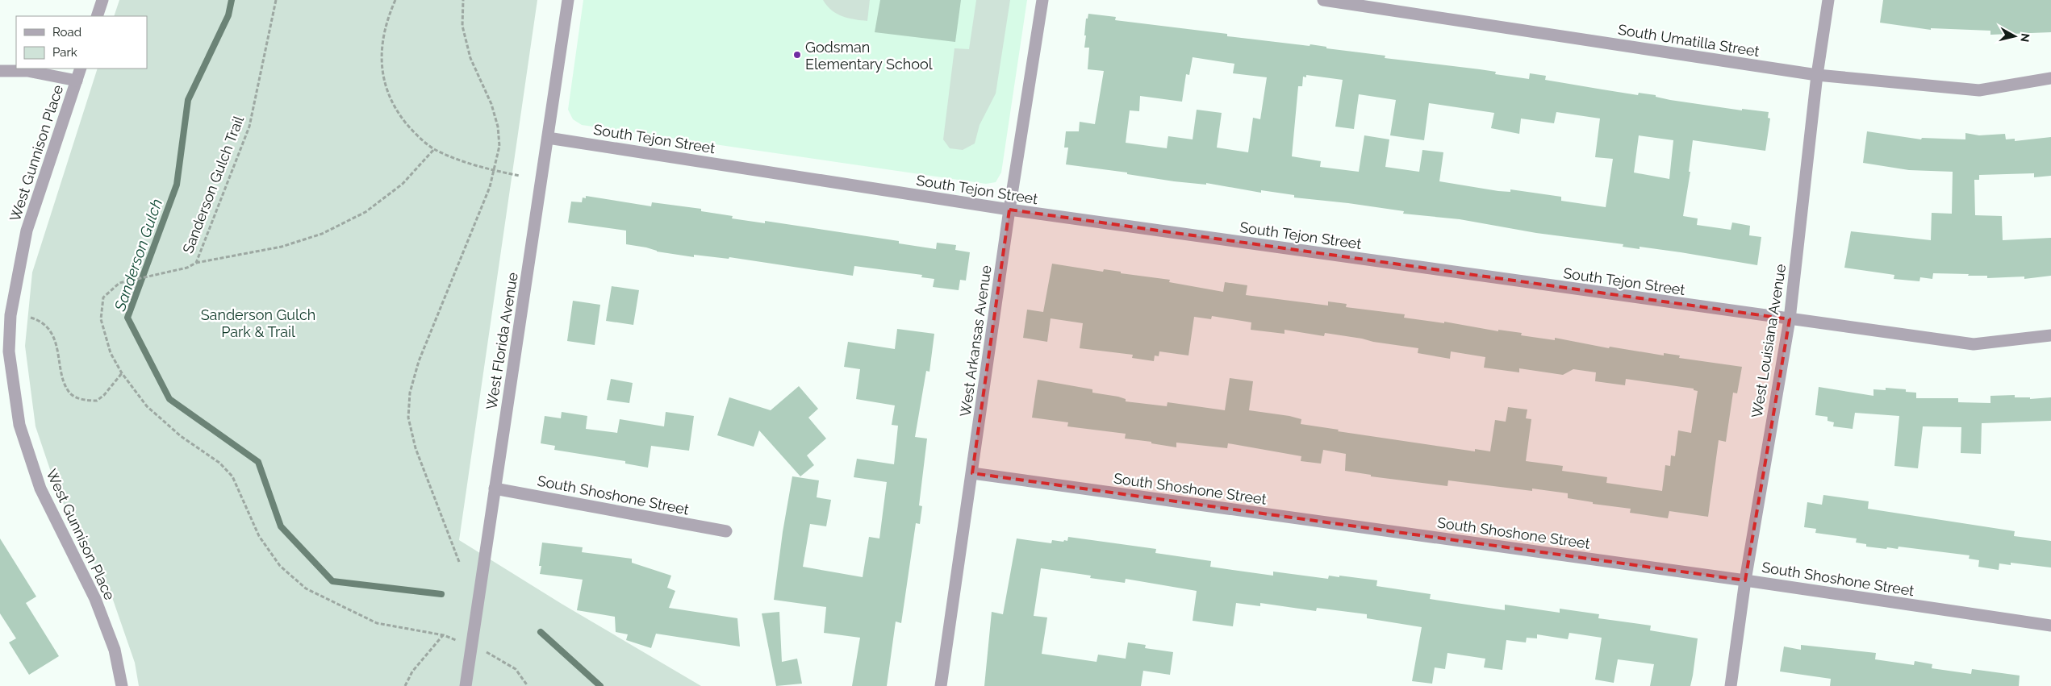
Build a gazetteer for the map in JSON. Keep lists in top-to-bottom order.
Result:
{
  "streets": {
    "street": [
      "South Umatilla Street",
      "South Tejon Street",
      "West Gunnison Place",
      "West Florida Avenue",
      "West Arkansas Avenue",
      "West Louisiana Avenue",
      "South Shoshone Street"
    ],
    "path": ["Sanderson Gulch Trail"]
  },
  "crossings": [
    ["South Umatilla Street", "West Louisiana Avenue"],
    ["South Tejon Street", "West Florida Avenue"],
    ["South Tejon Street", "West Arkansas Avenue"],
    ["South Tejon Street", "West Louisiana Avenue"],
    ["West Florida Avenue", "South Shoshone Street"],
    ["West Arkansas Avenue", "South Shoshone Street"],
    ["West Louisiana Avenue", "South Shoshone Street"]
  ],
  "water": ["Sanderson Gulch"],
  "parks": ["Sanderson Gulch Park & Trail"],
  "places": ["Godsman Elementary School"],
  "legend": ["Road", "Park"],
  "north": "right"
}
